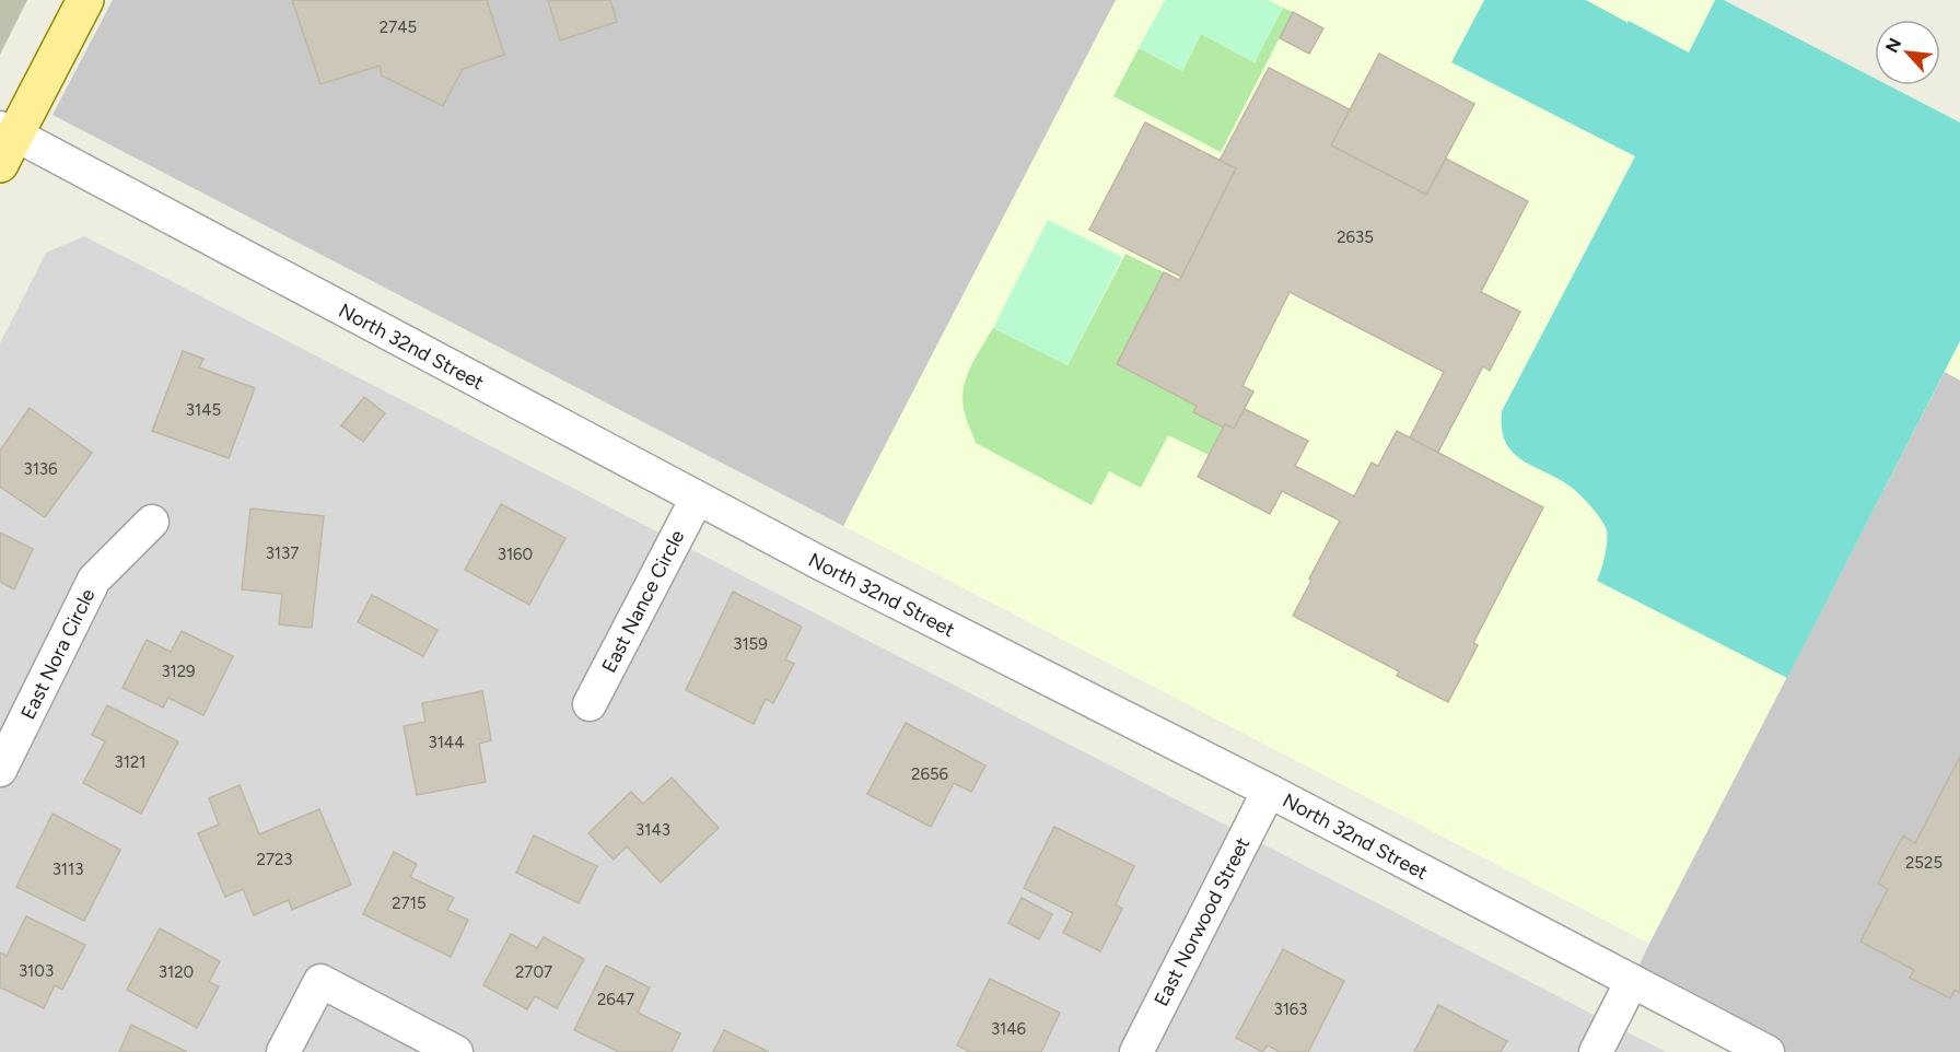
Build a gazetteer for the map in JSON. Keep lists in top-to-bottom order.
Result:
{
  "streets": {
    "street": [
      "North 32nd Street",
      "East Nance Circle",
      "East Nora Circle",
      "East Norwood Street"
    ]
  },
  "crossings": [
    ["North 32nd Street", "East Nance Circle"],
    ["North 32nd Street", "East Norwood Street"]
  ],
  "house_numbers": [
    "2745",
    "2635",
    "3145",
    "3136",
    "3137",
    "3160",
    "3159",
    "3129",
    "3144",
    "3121",
    "2656",
    "3143",
    "2723",
    "2525",
    "3113",
    "2715",
    "3103",
    "3120",
    "2707",
    "2647",
    "3163",
    "3146"
  ],
  "north": "top left"
}
